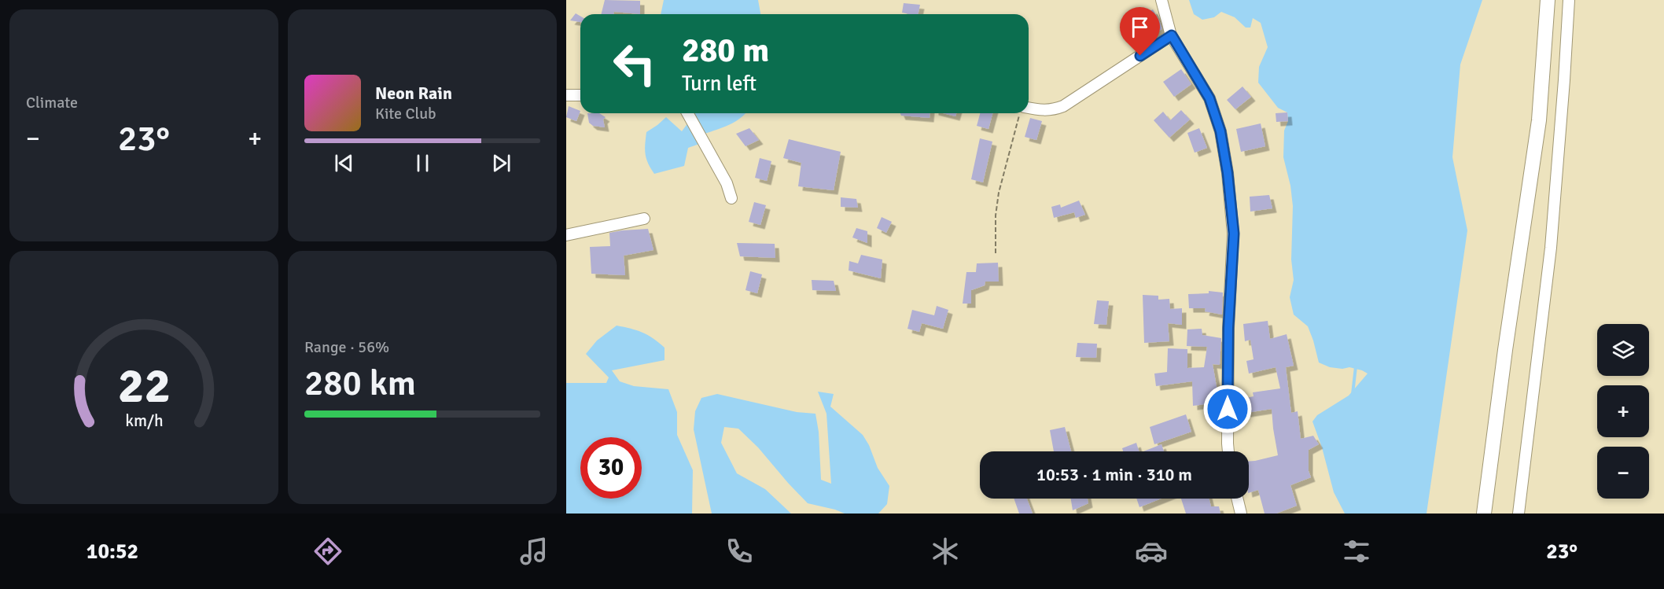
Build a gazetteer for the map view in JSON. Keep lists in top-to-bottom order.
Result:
{
  "page": {
    "tile": [
      "Climate",
      ["Range · 56%", "280 km"]
    ],
    "turn": ["280 m", "Turn left"],
    "song": ["Neon Rain", "Kite Club"],
    "heat": ["−", "23°", "+"],
    "map_buttons": ["+", "−"],
    "limit": "30",
    "trip": "10:53 · 1 min · 310 m",
    "tabs": ["10:52", "23°"],
    "gauge": ["22", "km/h"]
  }
}
